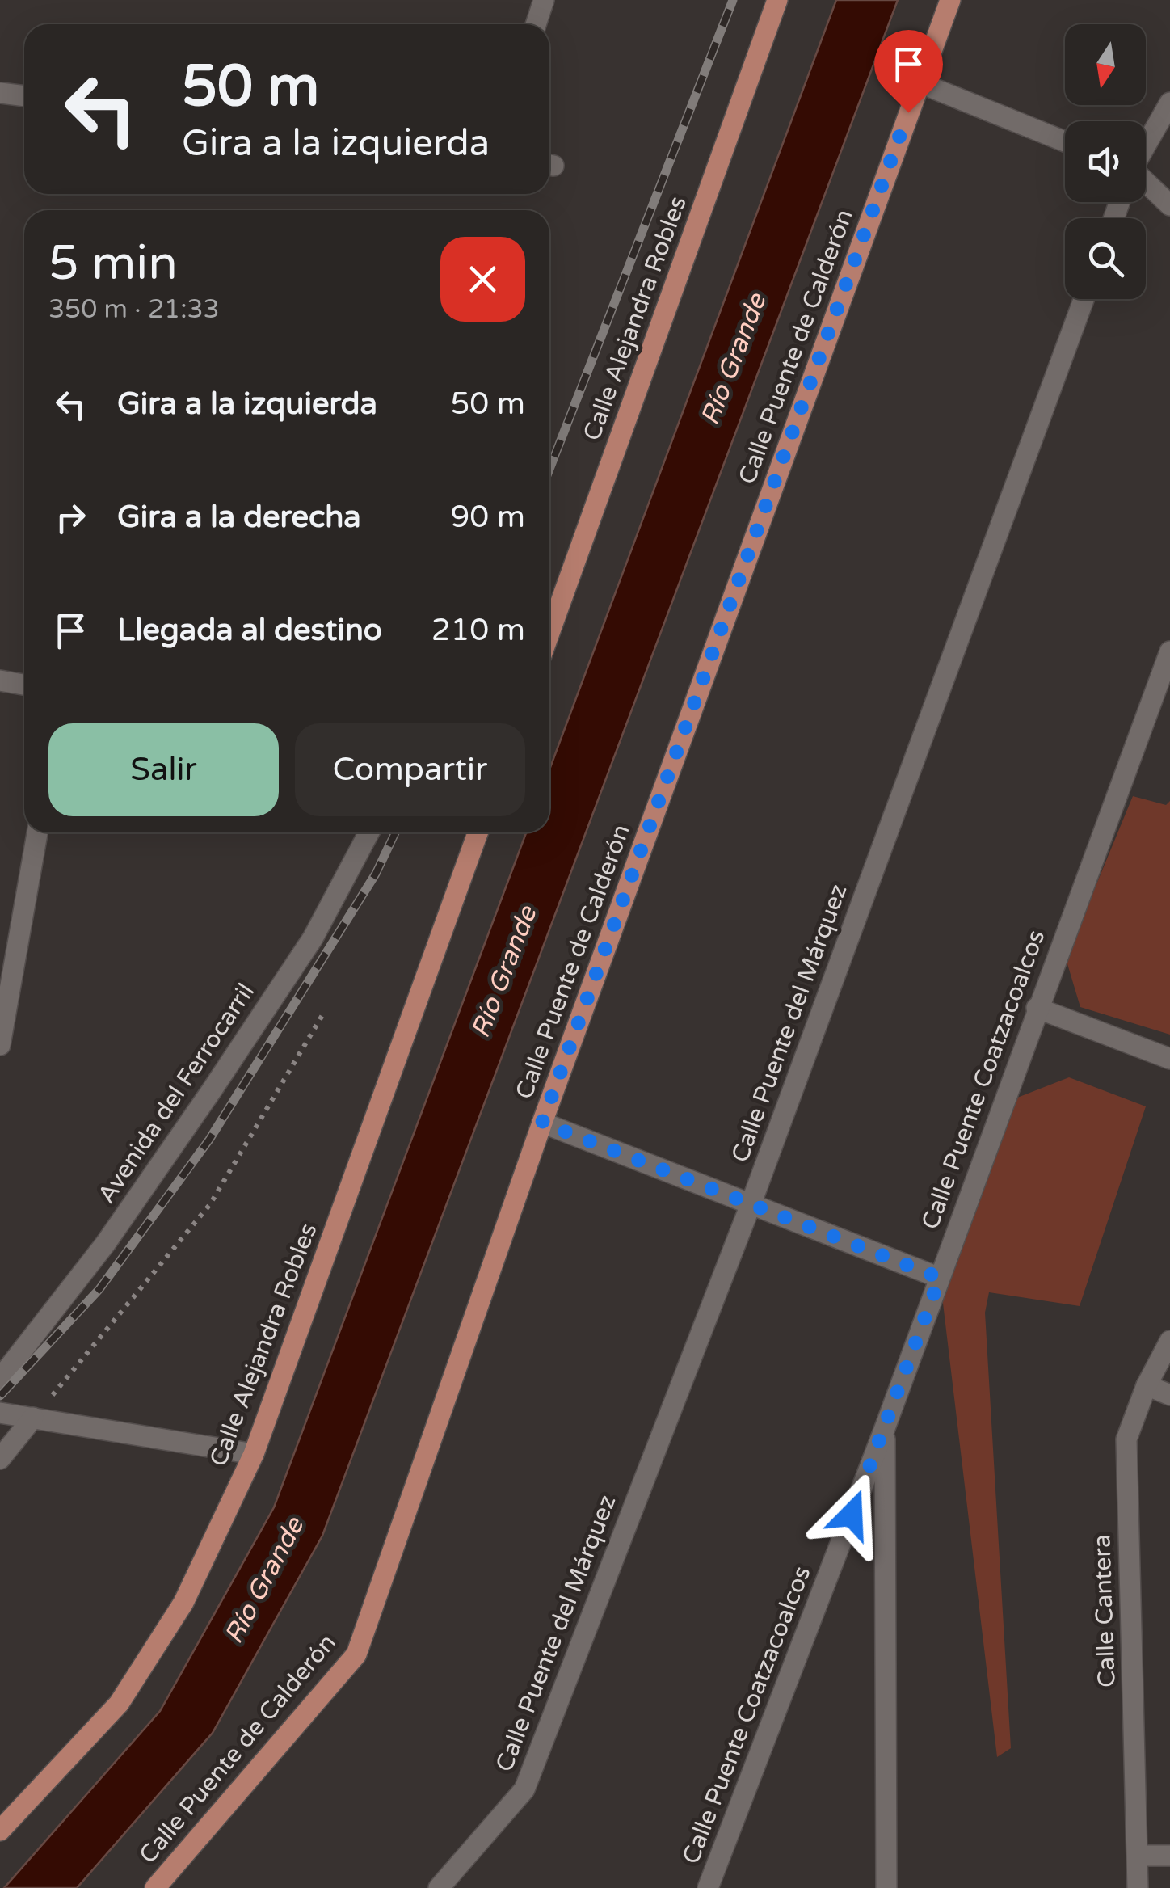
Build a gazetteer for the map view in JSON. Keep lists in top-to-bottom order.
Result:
{
  "streets": {
    "main road": ["Calle Alejandra Robles", "Calle Puente de Calderón"],
    "street": [
      "Calle Puente del Márquez",
      "Calle Puente Coatzacoalcos",
      "Avenida del Ferrocarril",
      "Calle Cantera"
    ]
  },
  "water": ["Río Grande"],
  "north": "bottom",
  "page": {
    "turn": ["50 m", "Gira a la izquierda"],
    "heading": ["5 min", "350 m · 21:33"],
    "list": [
      {
        "name": "Gira a la izquierda",
        "value": "50 m"
      },
      {
        "name": "Gira a la derecha",
        "value": "90 m"
      },
      {
        "name": "Llegada al destino",
        "value": "210 m"
      }
    ],
    "buttons": ["Salir", "Compartir"]
  }
}
